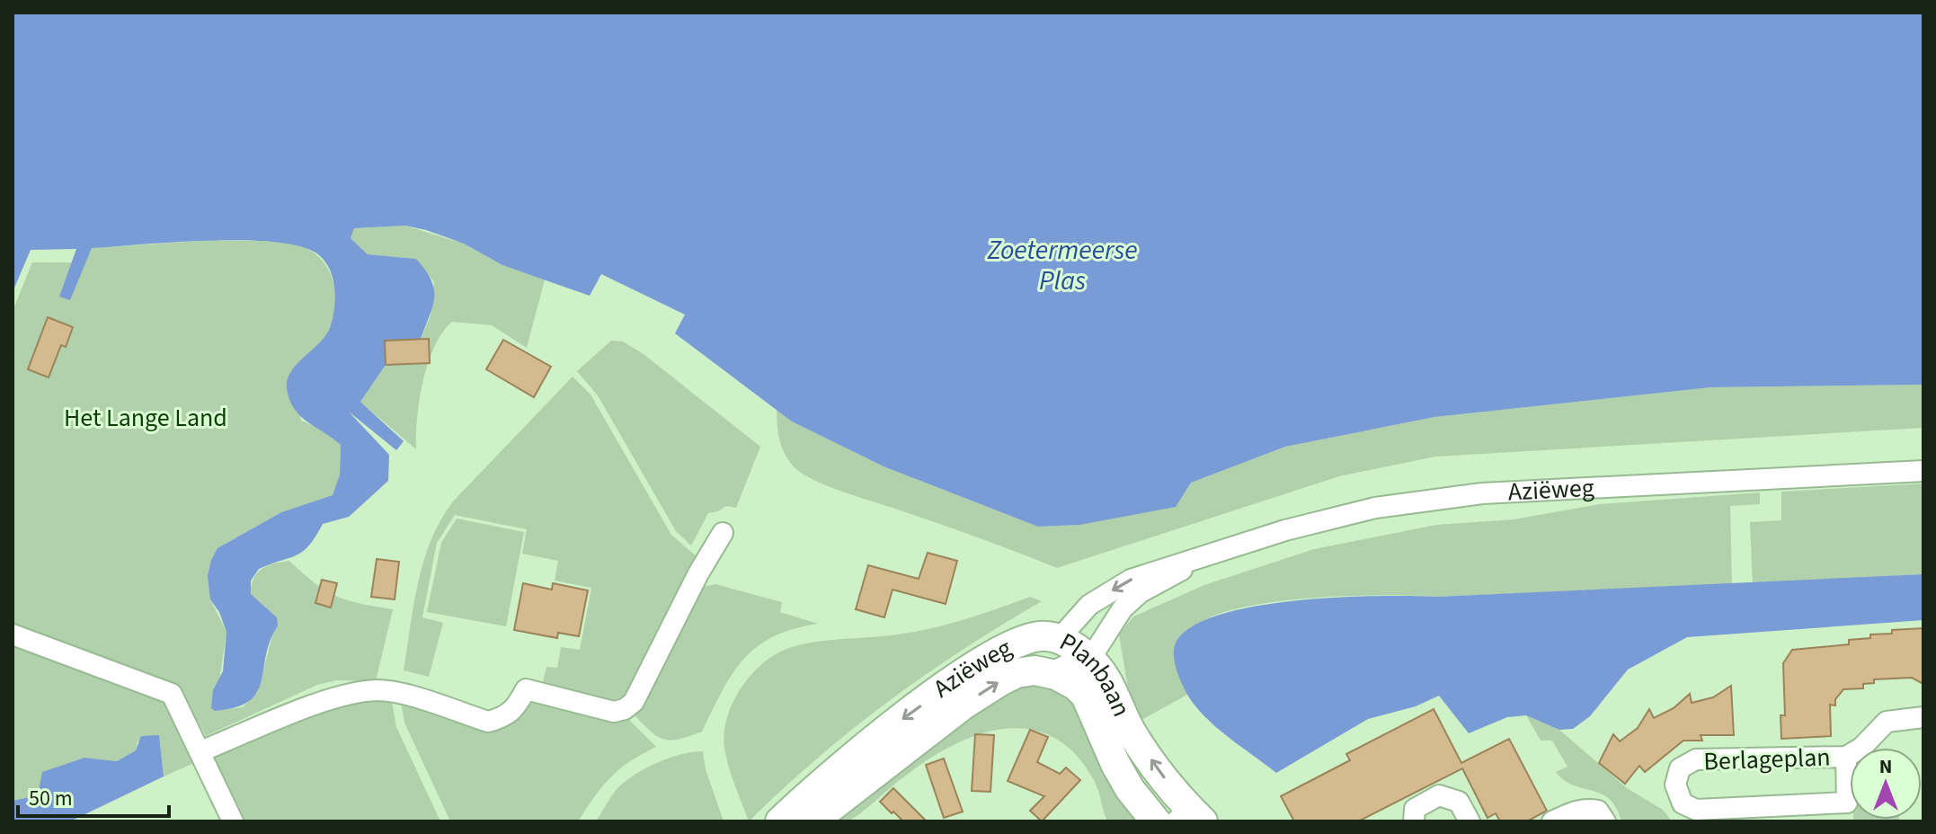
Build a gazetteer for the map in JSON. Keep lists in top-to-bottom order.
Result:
{
  "streets": {
    "street": ["Aziëweg", "Planbaan", "Berlageplan"]
  },
  "crossings": [
    ["Aziëweg", "Planbaan"]
  ],
  "water": ["Zoetermeerse Plas"],
  "parks": ["Het Lange Land"],
  "scale_bar": "50 m",
  "north": "top"
}
